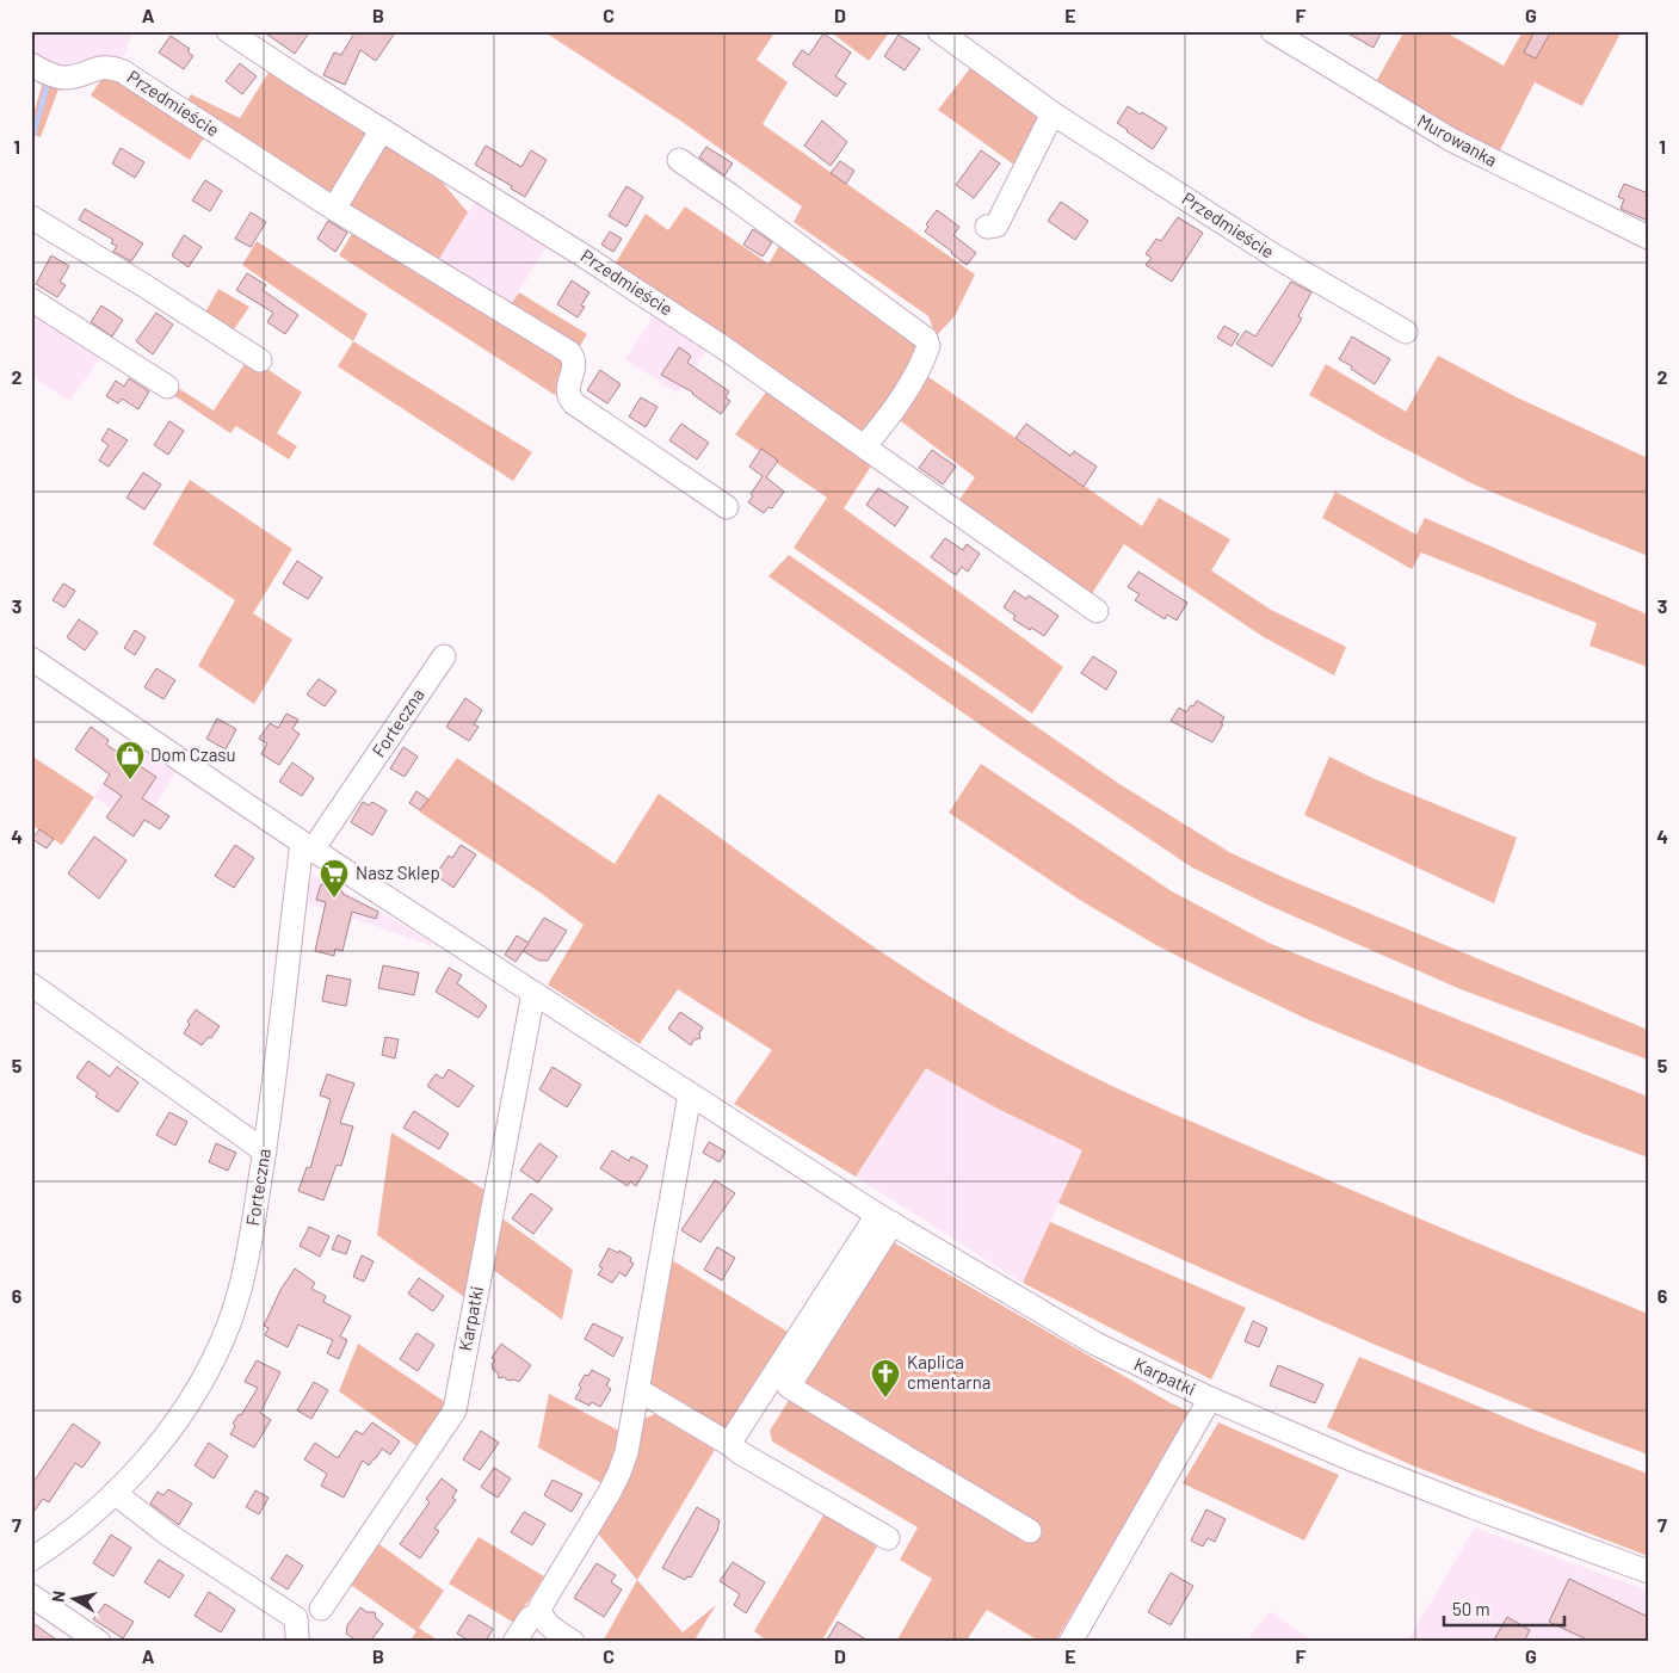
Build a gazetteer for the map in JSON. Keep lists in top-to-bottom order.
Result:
{
  "streets": {
    "street": [
      "Przedmieście",
      "Murowanka",
      "Forteczna",
      "Karpatki"
    ]
  },
  "crossings": [
    ["Forteczna", "Karpatki"]
  ],
  "places": {
    "shop": ["Dom Czasu"],
    "supermarket": ["Nasz Sklep"],
    "church": ["Kaplica cmentarna"]
  },
  "scale_bar": "50 m",
  "north": "left",
  "grid": {
    "columns": [
      "A",
      "B",
      "C",
      "D",
      "E",
      "F",
      "G"
    ],
    "rows": [
      "1",
      "2",
      "3",
      "4",
      "5",
      "6",
      "7"
    ]
  }
}
